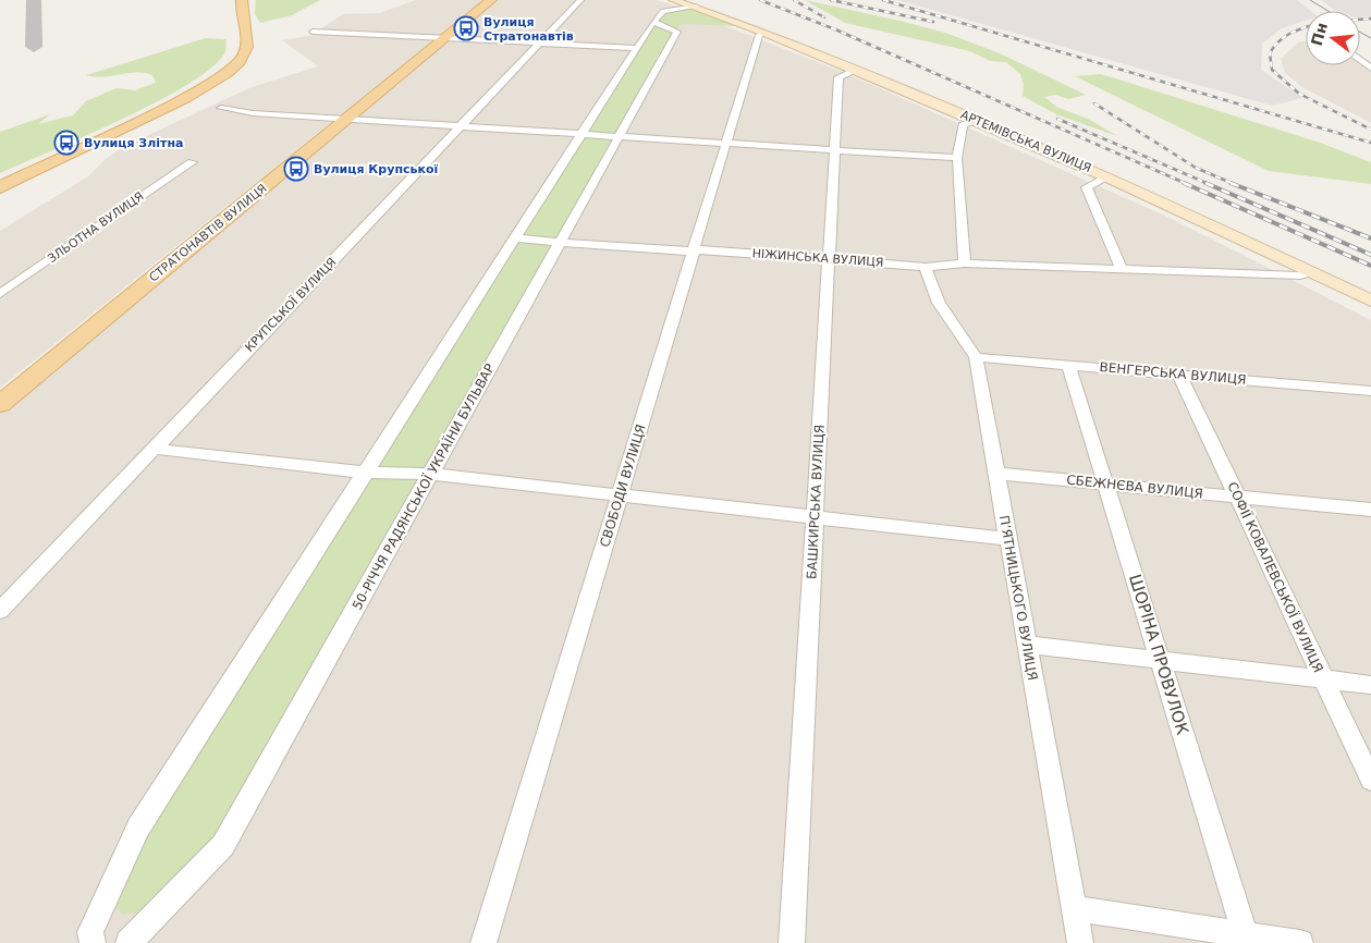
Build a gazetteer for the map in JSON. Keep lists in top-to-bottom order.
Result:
{
  "streets": {
    "main road": ["АРТЕМІВСЬКА ВУЛИЦЯ", "СТРАТОНАВТІВ ВУЛИЦЯ"],
    "street": [
      "ЗЛЬОТНА ВУЛИЦЯ",
      "НІЖИНСЬКА ВУЛИЦЯ",
      "КРУПСЬКОЇ ВУЛИЦЯ",
      "ВЕНГЕРСЬКА ВУЛИЦЯ",
      "СВОБОДИ ВУЛИЦЯ",
      "50-РІЧЧЯ РАДЯНСЬКОЇ УКРАЇНИ БУЛЬВАР",
      "СБЕЖНЄВА ВУЛИЦЯ",
      "БАШКИРСЬКА ВУЛИЦЯ",
      "СОФІЇ КОВАЛЕВСЬКОЇ ВУЛИЦЯ",
      "П’ЯТНИЦЬКОГО ВУЛИЦЯ",
      "ШОРІНА ПРОВУЛОК"
    ]
  },
  "crossings": [
    ["АРТЕМІВСЬКА ВУЛИЦЯ", "НІЖИНСЬКА ВУЛИЦЯ"],
    ["АРТЕМІВСЬКА ВУЛИЦЯ", "СВОБОДИ ВУЛИЦЯ"],
    ["АРТЕМІВСЬКА ВУЛИЦЯ", "БАШКИРСЬКА ВУЛИЦЯ"],
    ["НІЖИНСЬКА ВУЛИЦЯ", "СВОБОДИ ВУЛИЦЯ"],
    ["НІЖИНСЬКА ВУЛИЦЯ", "50-РІЧЧЯ РАДЯНСЬКОЇ УКРАЇНИ БУЛЬВАР"],
    ["НІЖИНСЬКА ВУЛИЦЯ", "БАШКИРСЬКА ВУЛИЦЯ"],
    ["НІЖИНСЬКА ВУЛИЦЯ", "П’ЯТНИЦЬКОГО ВУЛИЦЯ"],
    ["ВЕНГЕРСЬКА ВУЛИЦЯ", "СОФІЇ КОВАЛЕВСЬКОЇ ВУЛИЦЯ"],
    ["ВЕНГЕРСЬКА ВУЛИЦЯ", "П’ЯТНИЦЬКОГО ВУЛИЦЯ"],
    ["ВЕНГЕРСЬКА ВУЛИЦЯ", "ШОРІНА ПРОВУЛОК"],
    ["СБЕЖНЄВА ВУЛИЦЯ", "СОФІЇ КОВАЛЕВСЬКОЇ ВУЛИЦЯ"],
    ["СБЕЖНЄВА ВУЛИЦЯ", "П’ЯТНИЦЬКОГО ВУЛИЦЯ"],
    ["СБЕЖНЄВА ВУЛИЦЯ", "ШОРІНА ПРОВУЛОК"]
  ],
  "places": {
    "bus stop": ["Вулиця Стратонавтів", "Вулиця Злітна", "Вулиця Крупської"]
  },
  "north": "left"
}
